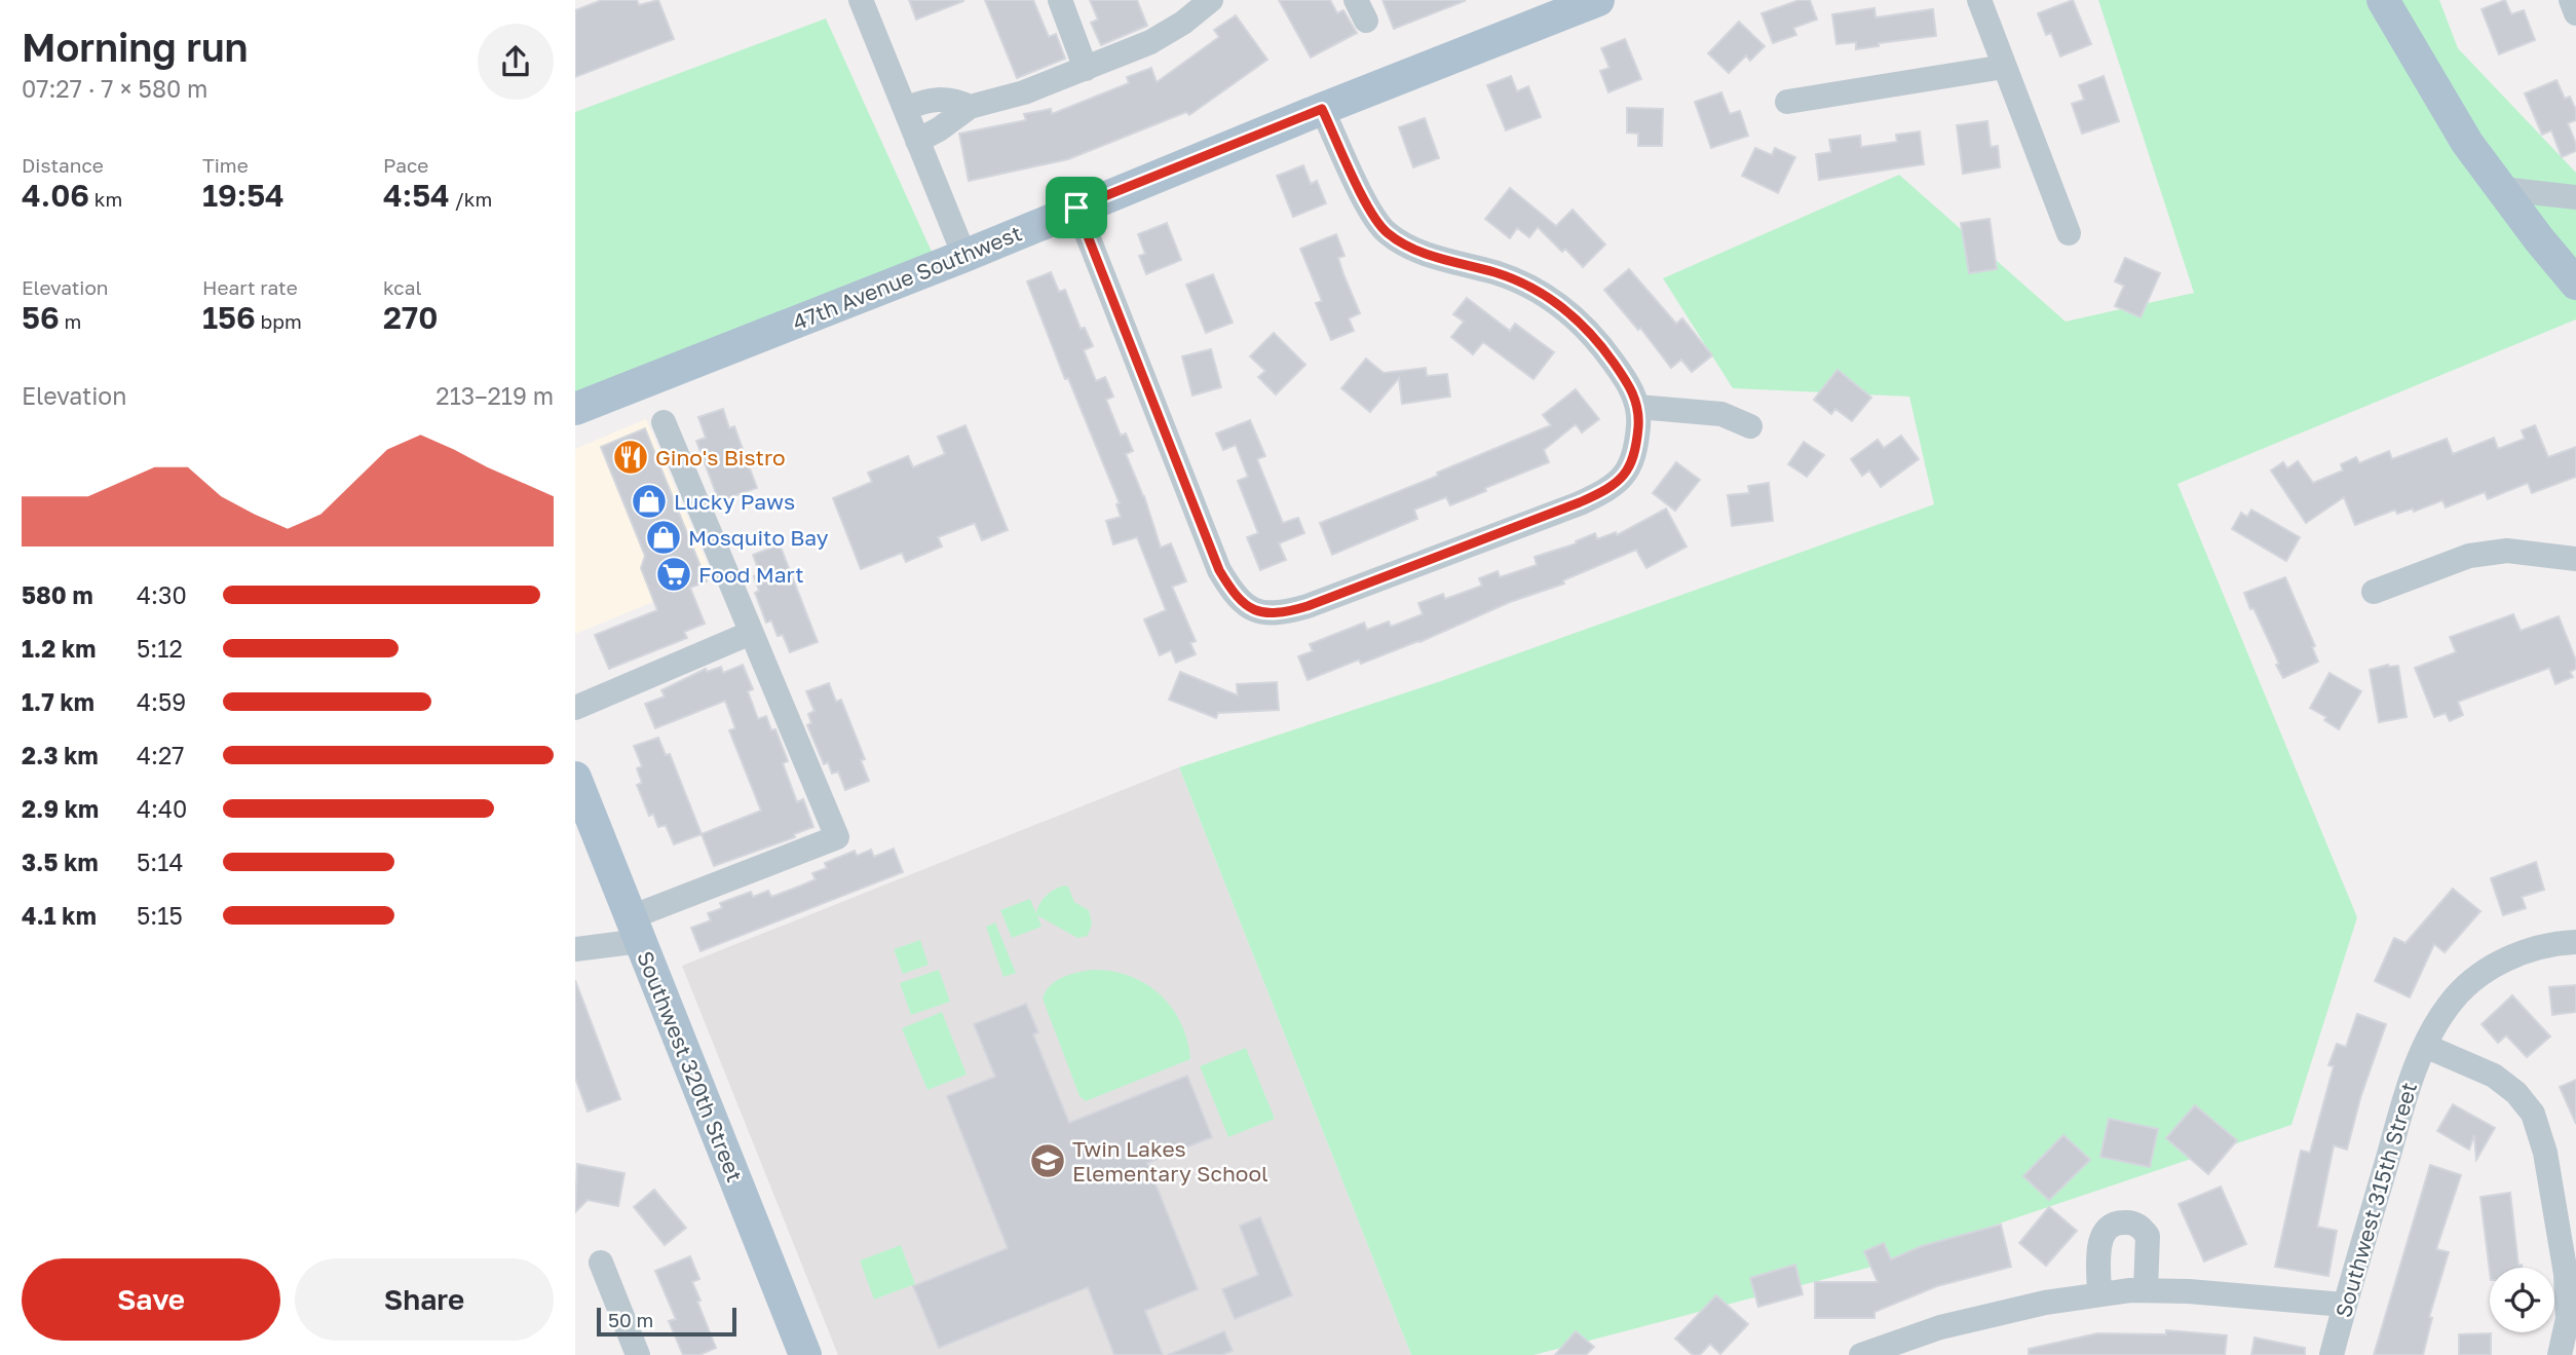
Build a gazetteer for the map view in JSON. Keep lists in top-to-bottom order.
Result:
{
  "streets": {
    "main road": ["47th Avenue Southwest", "Southwest 320th Street"],
    "street": ["Southwest 315th Street"]
  },
  "places": {
    "restaurant": ["Gino's Bistro"],
    "shop": ["Lucky Paws", "Mosquito Bay"],
    "supermarket": ["Food Mart"],
    "school or university": ["Twin Lakes Elementary School"]
  },
  "scale_bar": "50 m",
  "page": {
    "heading": ["Morning run", "07:27 · 7 × 580 m"],
    "stats": [
      ["Distance", "4.06 km"],
      ["Time", "19:54"],
      ["Pace", "4:54 /km"],
      ["Elevation", "56 m"],
      ["Heart rate", "156 bpm"],
      ["kcal", "270"]
    ],
    "chart": ["Elevation", "213–219 m"],
    "list": [
      {
        "name": "580 m",
        "note": "4:30"
      },
      {
        "name": "1.2 km",
        "note": "5:12"
      },
      {
        "name": "1.7 km",
        "note": "4:59"
      },
      {
        "name": "2.3 km",
        "note": "4:27"
      },
      {
        "name": "2.9 km",
        "note": "4:40"
      },
      {
        "name": "3.5 km",
        "note": "5:14"
      },
      {
        "name": "4.1 km",
        "note": "5:15"
      }
    ],
    "buttons": ["Save", "Share"],
    "scale": "50 m"
  }
}
